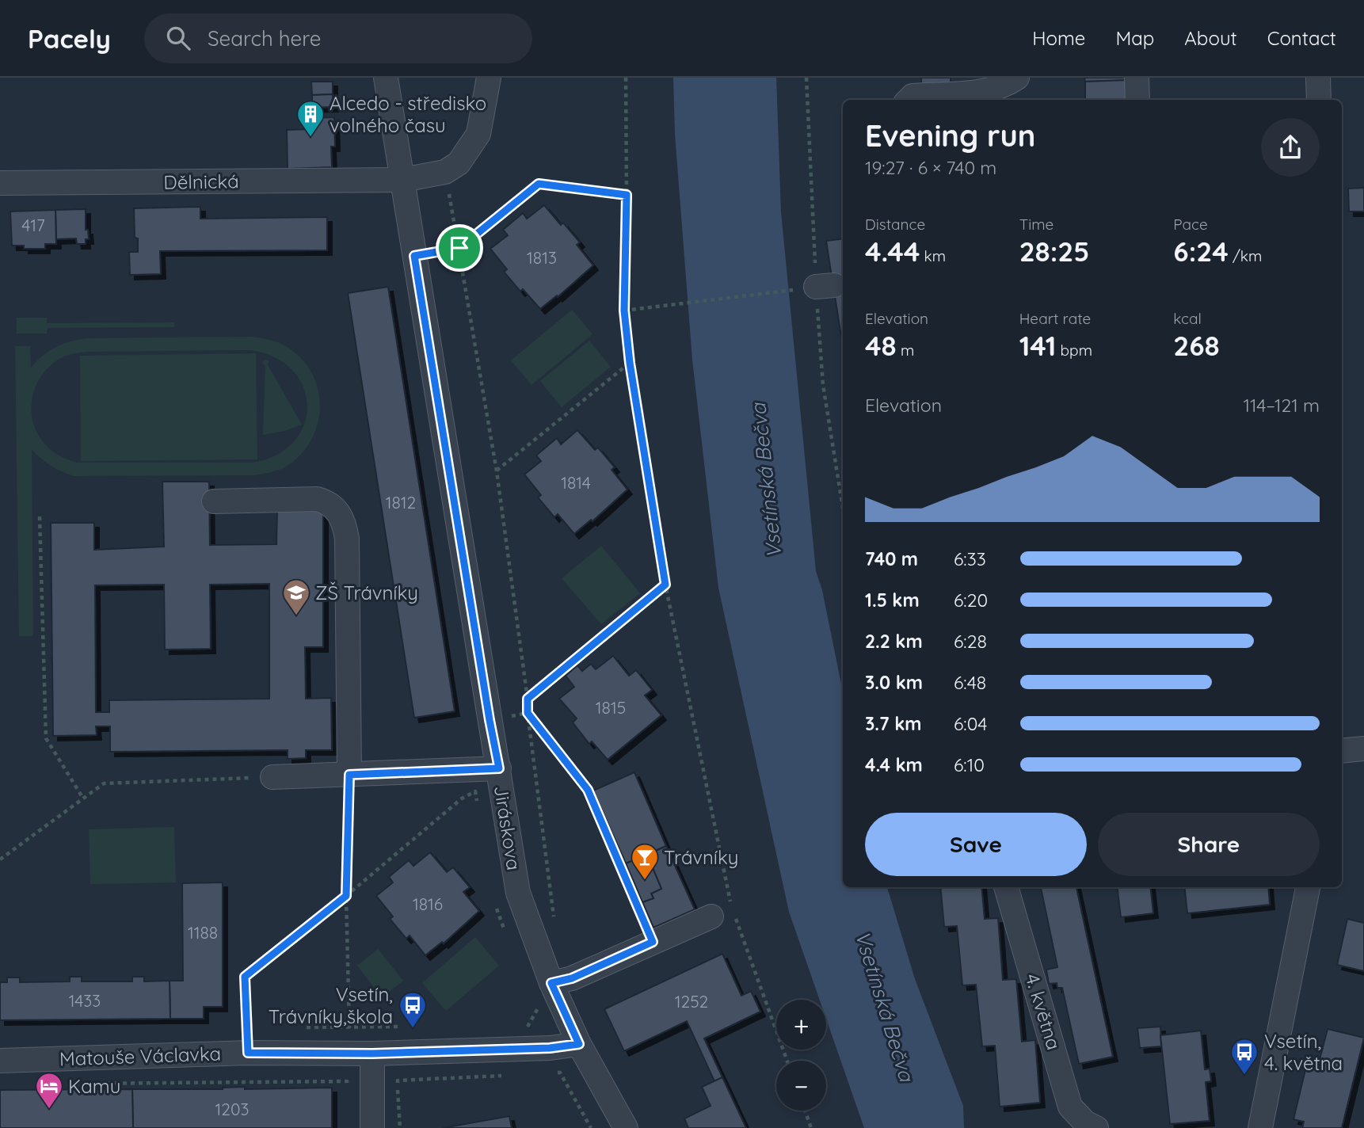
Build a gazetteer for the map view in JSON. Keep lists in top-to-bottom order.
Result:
{
  "streets": {
    "street": [
      "Dělnická",
      "Jiráskova",
      "4. května",
      "Matouše Václavka"
    ]
  },
  "crossings": [
    ["Dělnická", "Jiráskova"],
    ["Jiráskova", "Matouše Václavka"]
  ],
  "water": ["Vsetínská Bečva"],
  "places": {
    "building": ["Alcedo - středisko volného času"],
    "school or university": ["ZŠ Trávníky"],
    "bar": ["Trávníky"],
    "bus stop": ["Vsetín, Trávníky,škola", "Vsetín, 4. května"],
    "hotel": ["Kamu"]
  },
  "house_numbers": [
    "417",
    "1813",
    "1814",
    "1812",
    "1815",
    "1816",
    "1188",
    "1433",
    "1252",
    "1203"
  ],
  "page": {
    "header": "Pacely",
    "search": "Search here",
    "nav": [
      "Home",
      "Map",
      "About",
      "Contact"
    ],
    "heading": ["Evening run", "19:27 · 6 × 740 m"],
    "stats": [
      ["Distance", "4.44 km"],
      ["Time", "28:25"],
      ["Pace", "6:24 /km"],
      ["Elevation", "48 m"],
      ["Heart rate", "141 bpm"],
      ["kcal", "268"]
    ],
    "chart": ["Elevation", "114–121 m"],
    "list": [
      {
        "name": "740 m",
        "note": "6:33"
      },
      {
        "name": "1.5 km",
        "note": "6:20"
      },
      {
        "name": "2.2 km",
        "note": "6:28"
      },
      {
        "name": "3.0 km",
        "note": "6:48"
      },
      {
        "name": "3.7 km",
        "note": "6:04"
      },
      {
        "name": "4.4 km",
        "note": "6:10"
      }
    ],
    "buttons": ["Save", "Share"],
    "map_buttons": ["+", "−"]
  }
}
